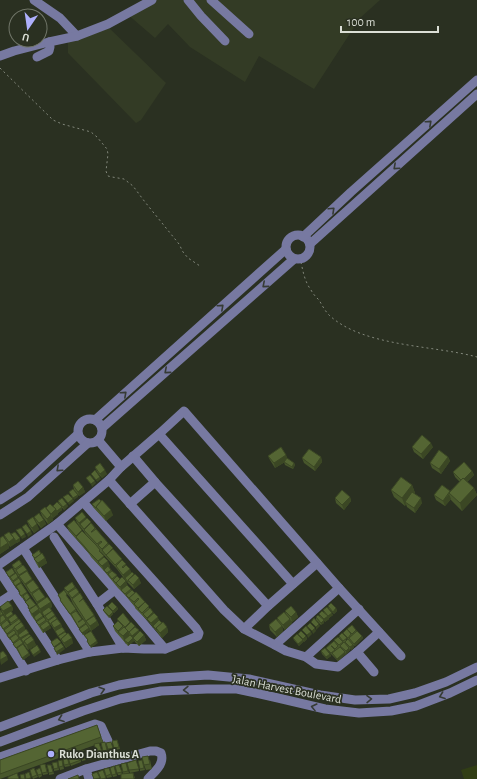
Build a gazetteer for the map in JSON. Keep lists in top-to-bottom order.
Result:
{
  "streets": {
    "street": ["Jalan Harvest Boulevard"]
  },
  "places": ["Ruko Dianthus A"],
  "scale_bar": "100 m",
  "north": "bottom"
}
